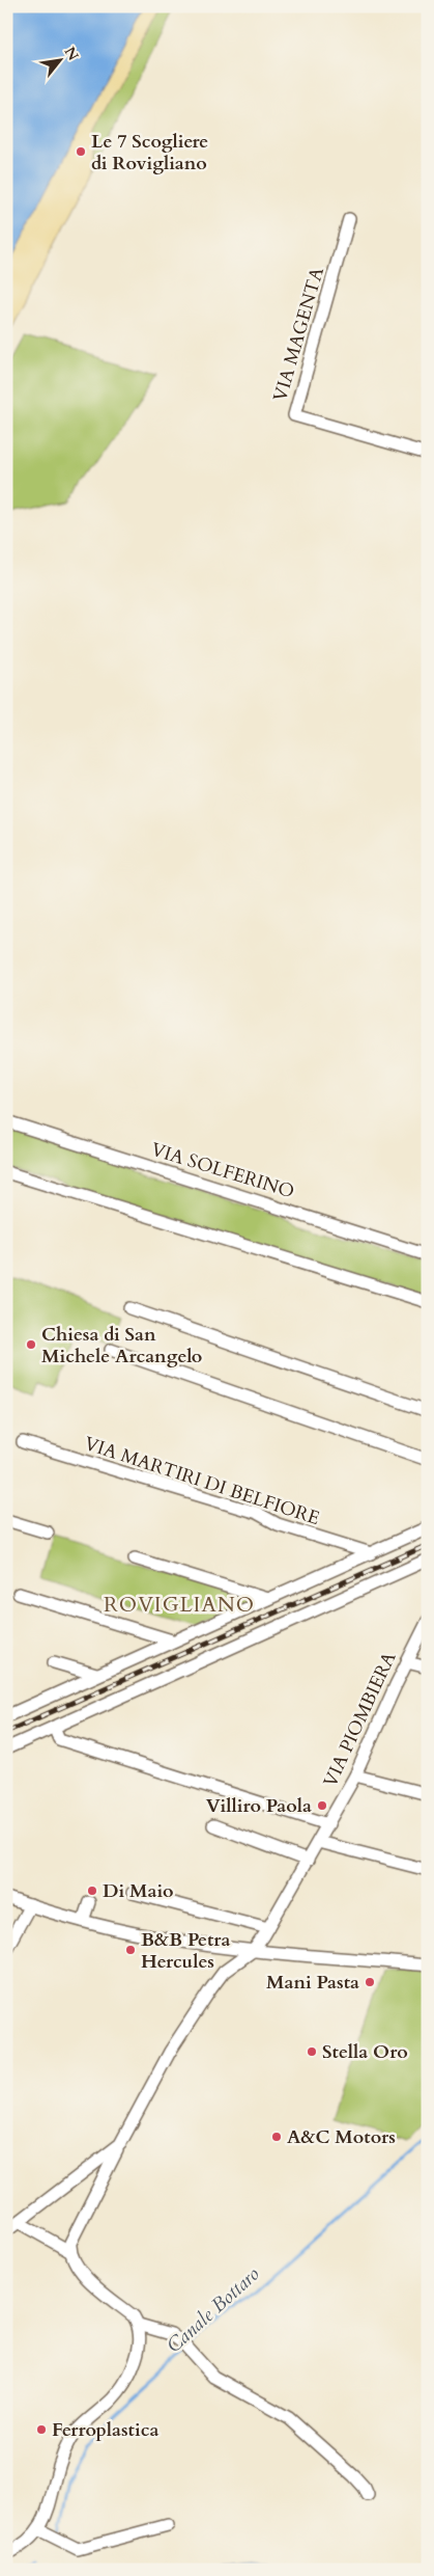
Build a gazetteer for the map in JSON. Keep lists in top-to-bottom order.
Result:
{
  "streets": {
    "street": [
      "VIA MAGENTA",
      "VIA SOLFERINO",
      "VIA MARTIRI DI BELFIORE",
      "VIA PIOMBIERA"
    ]
  },
  "districts": ["ROVIGLIANO"],
  "water": ["Canale Bottaro"],
  "places": [
    "Le 7 Scogliere di Rovigliano",
    "Chiesa di San Michele Arcangelo",
    "Villiro Paola",
    "Di Maio",
    "B&B Petra Hercules",
    "Mani Pasta",
    "Stella Oro",
    "A&C Motors",
    "Ferroplastica"
  ],
  "north": "top right"
}
